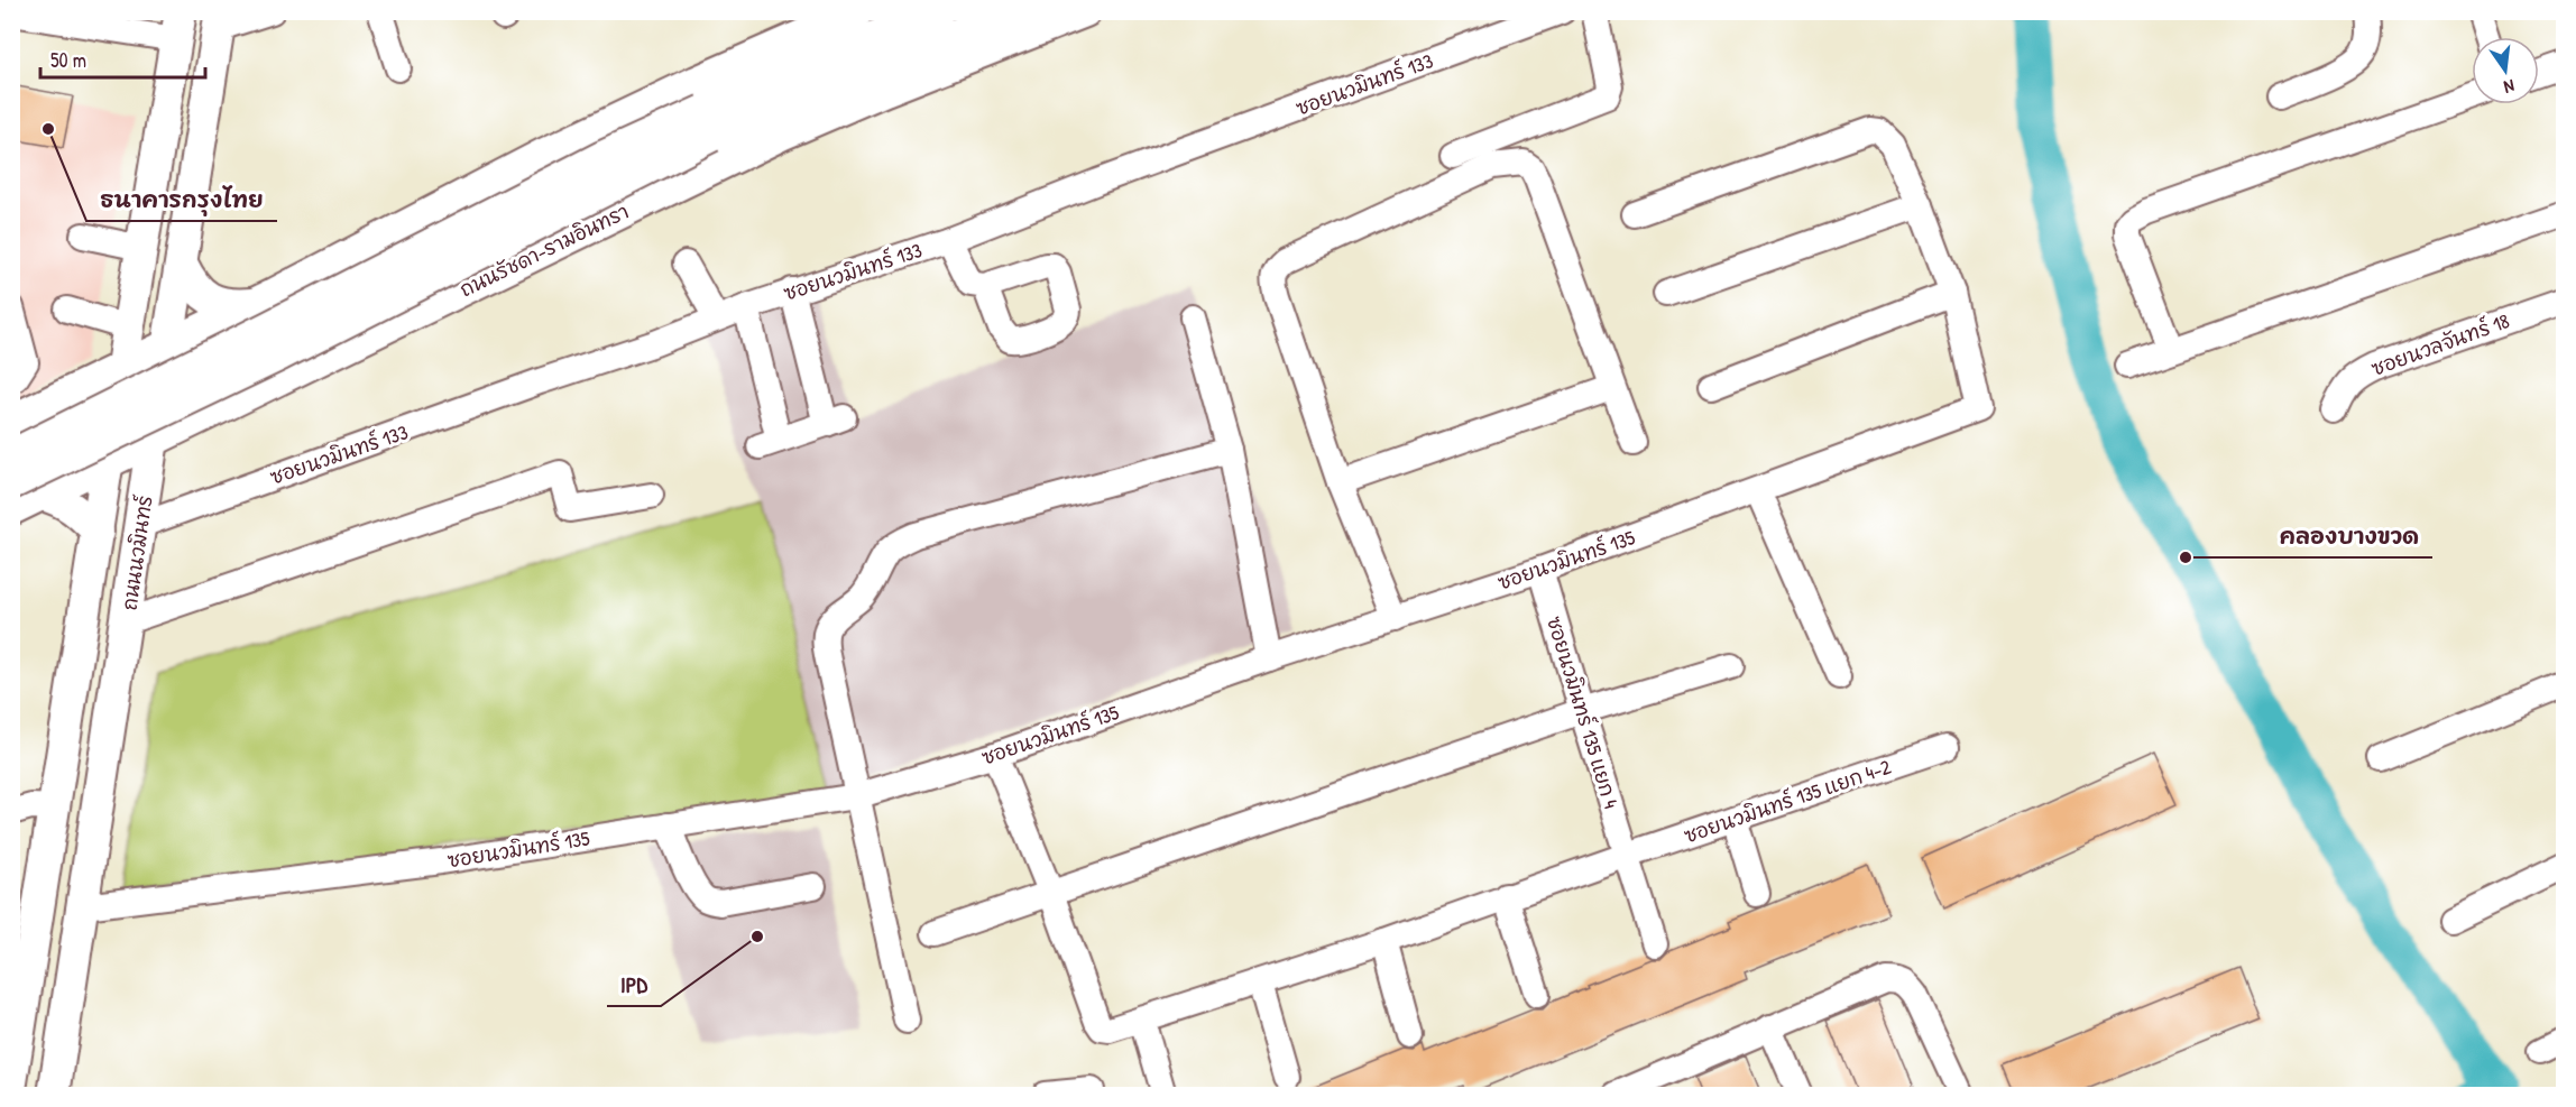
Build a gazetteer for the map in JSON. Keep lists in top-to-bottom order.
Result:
{
  "streets": {
    "main road": ["ถนนรัชดา-รามอินทรา", "ถนนนวมินทร์"],
    "street": [
      "ซอยนวมินทร์ 133",
      "ซอยนวลจันทร์ 18",
      "ซอยนวมินทร์ 135",
      "ซอยนวมินทร์ 135 แยก 4",
      "ซอยนวมินทร์ 135 แยก 4-2"
    ]
  },
  "crossings": [
    ["ซอยนวมินทร์ 133", "ถนนนวมินทร์"],
    ["ถนนรัชดา-รามอินทรา", "ถนนนวมินทร์"],
    ["ถนนนวมินทร์", "ซอยนวมินทร์ 135"],
    ["ซอยนวมินทร์ 135", "ซอยนวมินทร์ 135 แยก 4"],
    ["ซอยนวมินทร์ 135 แยก 4", "ซอยนวมินทร์ 135 แยก 4-2"]
  ],
  "places": ["ธนาคารกรุงไทย", "คลองบางขวด", "IPD"],
  "scale_bar": "50 m",
  "north": "bottom"
}
